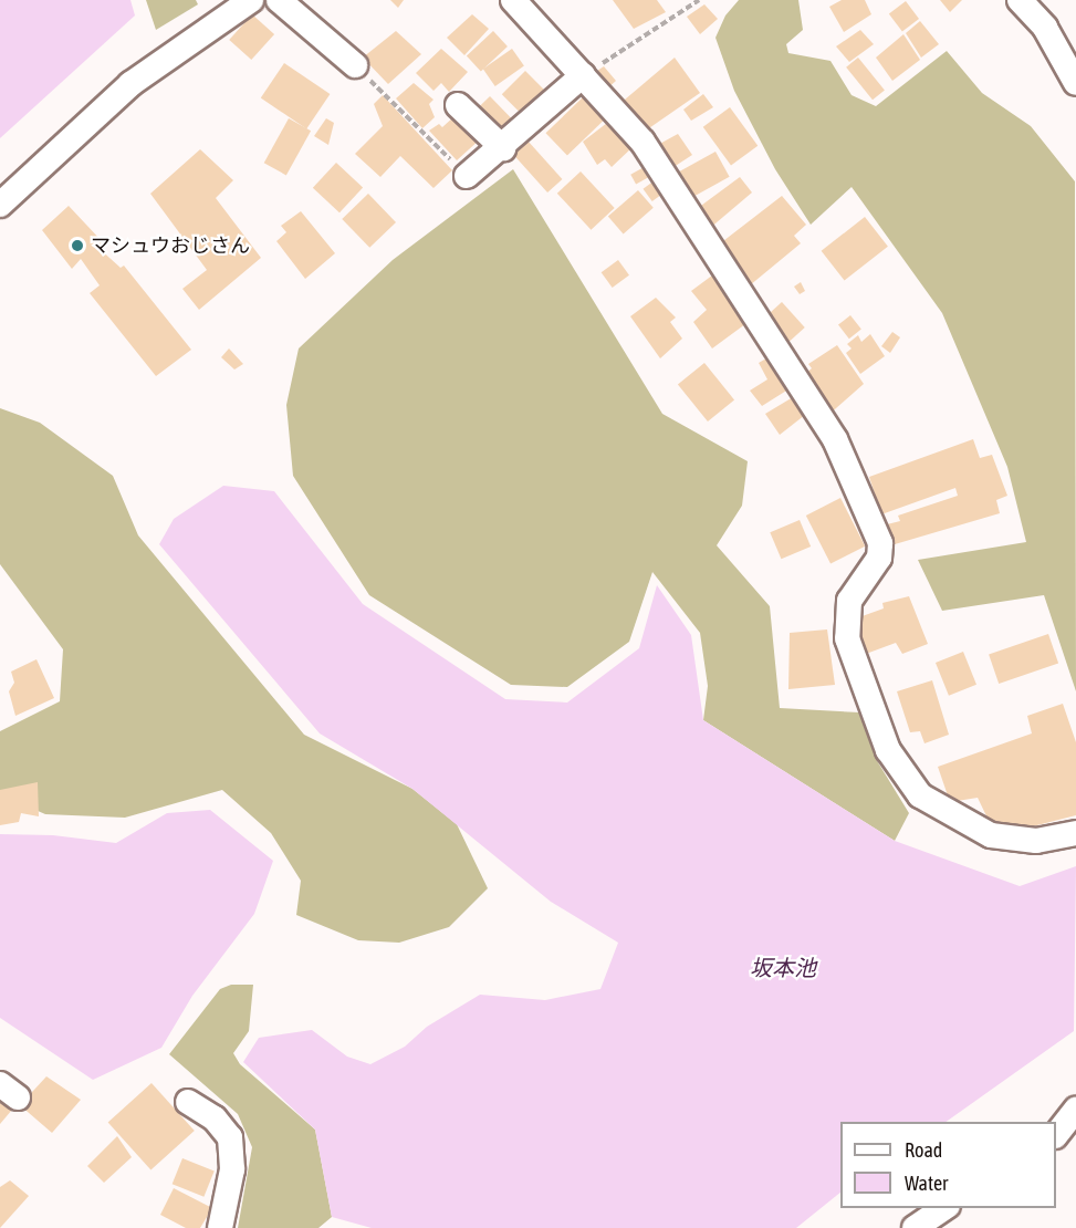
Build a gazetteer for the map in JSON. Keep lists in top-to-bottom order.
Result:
{
  "water": ["坂本池"],
  "places": ["マシュウおじさん"],
  "legend": ["Road", "Water"]
}
